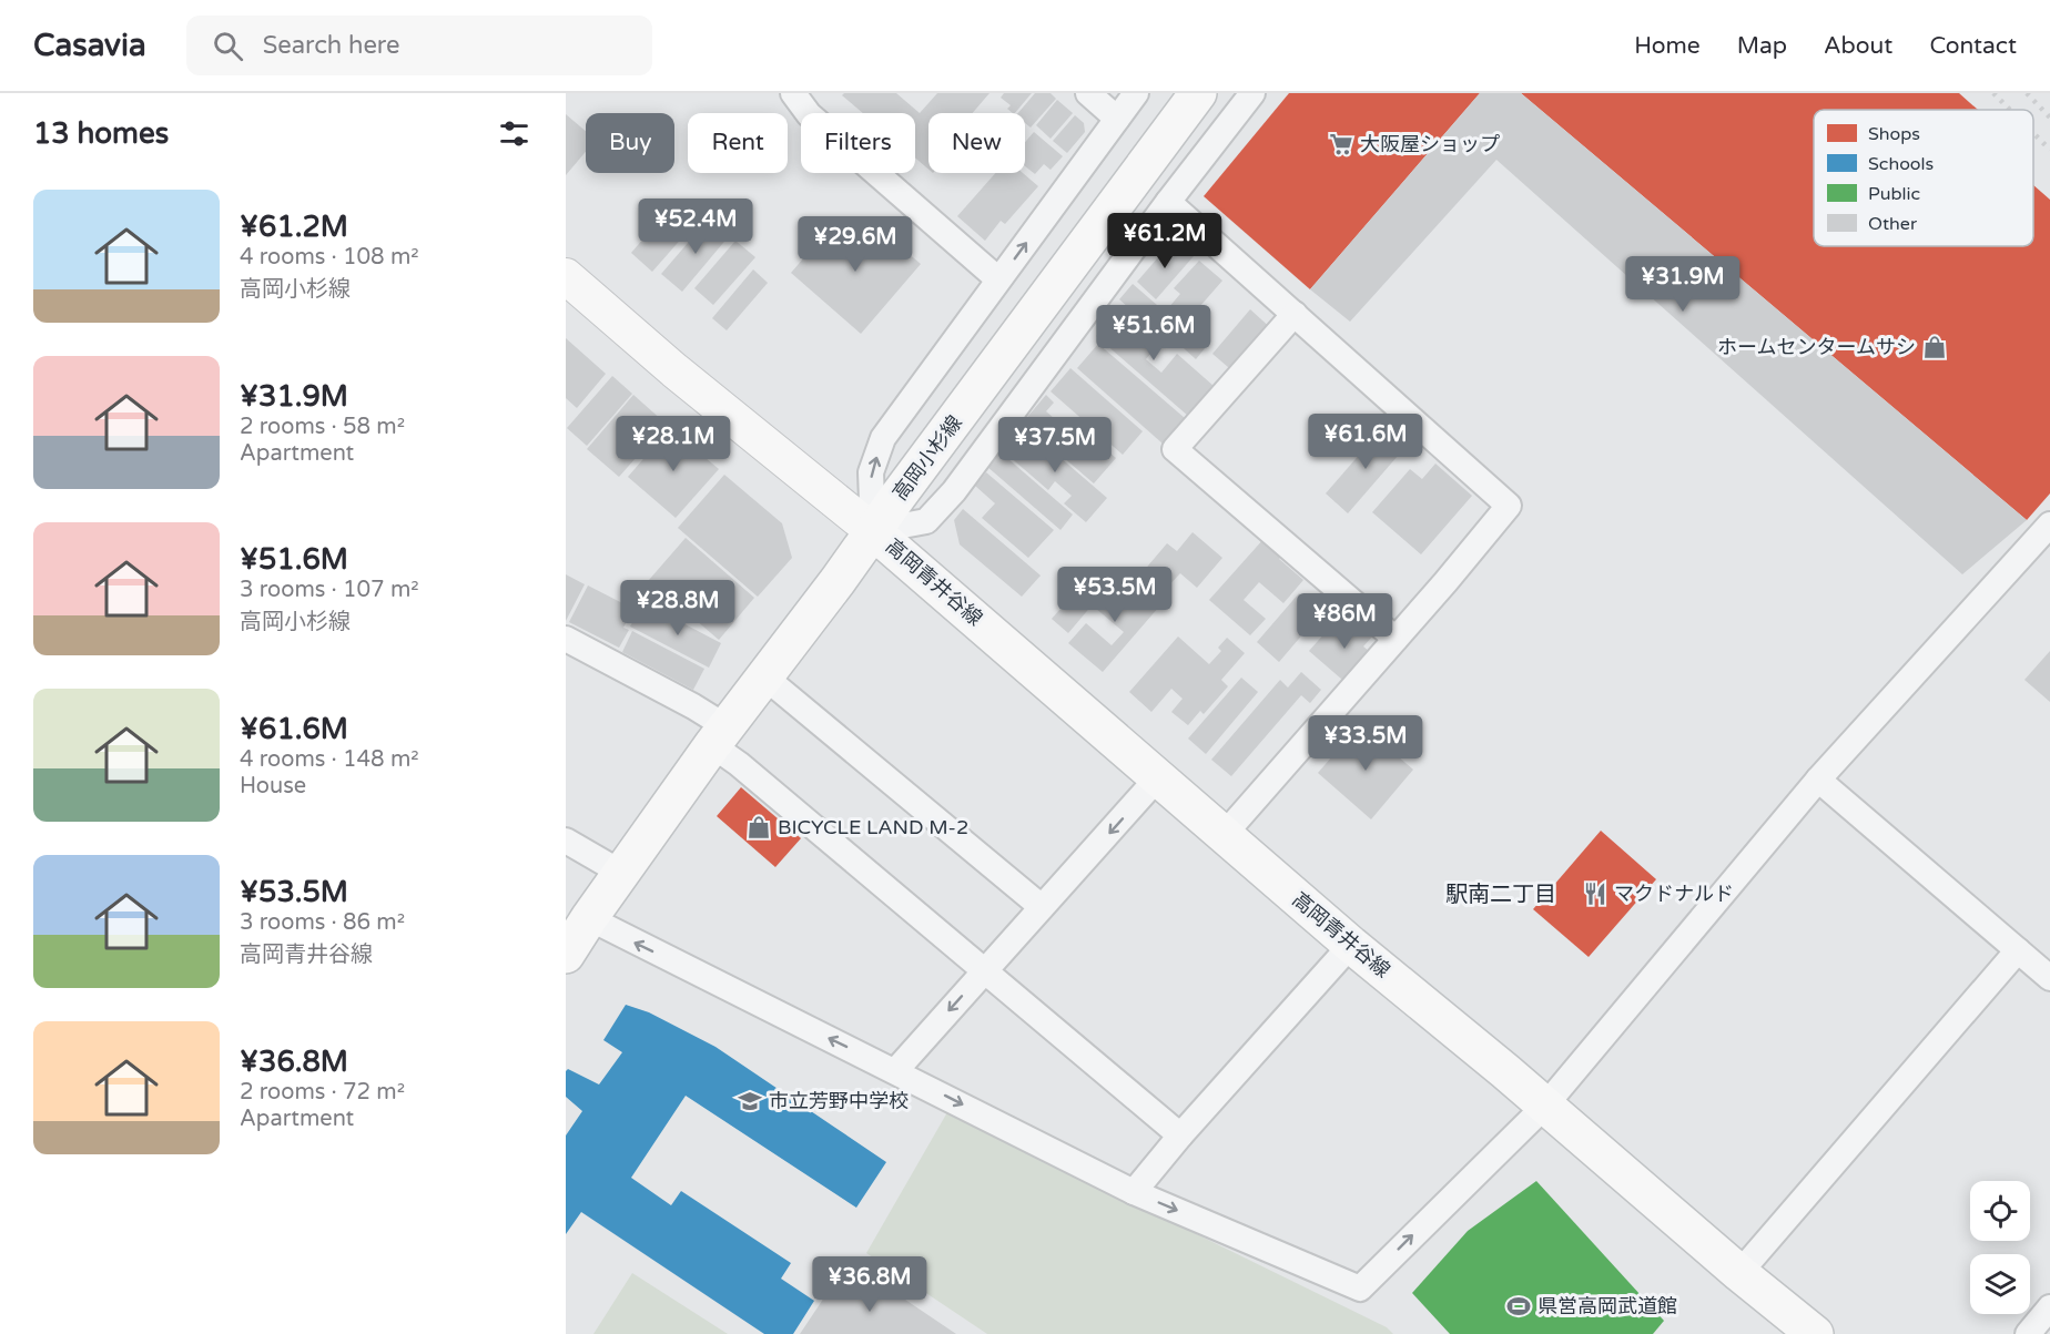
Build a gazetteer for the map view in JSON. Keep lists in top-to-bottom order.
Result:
{
  "streets": {
    "main road": ["高岡小杉線", "高岡青井谷線"]
  },
  "crossings": [
    ["高岡小杉線", "高岡青井谷線"]
  ],
  "districts": ["駅南二丁目"],
  "places": {
    "supermarket": ["大阪屋ショップ"],
    "shop": ["ホームセンタームサシ", "BICYCLE LAND M-2"],
    "restaurant": ["マクドナルド"],
    "school or university": ["市立芳野中学校"],
    "sports": ["県営高岡武道館"]
  },
  "legend": [
    "Shops",
    "Schools",
    "Public",
    "Other"
  ],
  "page": {
    "header": "Casavia",
    "search": "Search here",
    "nav": [
      "Home",
      "Map",
      "About",
      "Contact"
    ],
    "heading": "13 homes",
    "chip": [
      "Buy",
      "Rent",
      "Filters",
      "New"
    ],
    "list": [
      {
        "name": "¥61.2M",
        "note": "4 rooms · 108 m² · 高岡小杉線"
      },
      {
        "name": "¥31.9M",
        "note": "2 rooms · 58 m² · Apartment"
      },
      {
        "name": "¥51.6M",
        "note": "3 rooms · 107 m² · 高岡小杉線"
      },
      {
        "name": "¥61.6M",
        "note": "4 rooms · 148 m² · House"
      },
      {
        "name": "¥53.5M",
        "note": "3 rooms · 86 m² · 高岡青井谷線"
      },
      {
        "name": "¥36.8M",
        "note": "2 rooms · 72 m² · Apartment"
      }
    ],
    "price": [
      "¥52.4M",
      "¥61.2M",
      "¥29.6M",
      "¥31.9M",
      "¥51.6M",
      "¥61.6M",
      "¥28.1M",
      "¥37.5M",
      "¥53.5M",
      "¥28.8M",
      "¥86M",
      "¥33.5M",
      "¥36.8M"
    ]
  }
}
